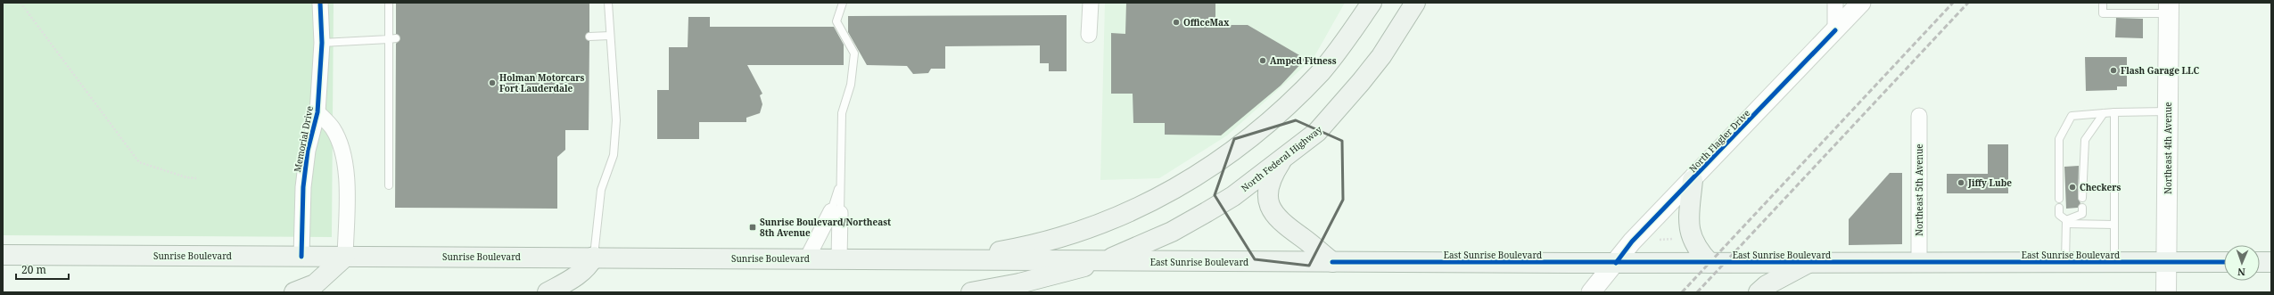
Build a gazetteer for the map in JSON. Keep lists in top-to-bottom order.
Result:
{
  "streets": {
    "main road": [
      "Northeast 4th Avenue",
      "North Federal Highway",
      "East Sunrise Boulevard",
      "Sunrise Boulevard"
    ],
    "street": ["Memorial Drive", "North Flagler Drive", "Northeast 5th Avenue"]
  },
  "crossings": [
    ["Memorial Drive", "Sunrise Boulevard"],
    ["North Flagler Drive", "East Sunrise Boulevard"],
    ["Northeast 4th Avenue", "East Sunrise Boulevard"],
    ["North Federal Highway", "East Sunrise Boulevard"],
    ["Northeast 5th Avenue", "East Sunrise Boulevard"],
    ["East Sunrise Boulevard", "Sunrise Boulevard"]
  ],
  "places": {
    "other": [
      "OfficeMax",
      "Amped Fitness",
      "Flash Garage LLC",
      "Holman Motorcars Fort Lauderdale",
      "Jiffy Lube",
      "Checkers"
    ],
    "transit": ["Sunrise Boulevard/Northeast 8th Avenue"]
  },
  "scale_bar": "20 m",
  "north": "bottom"
}
